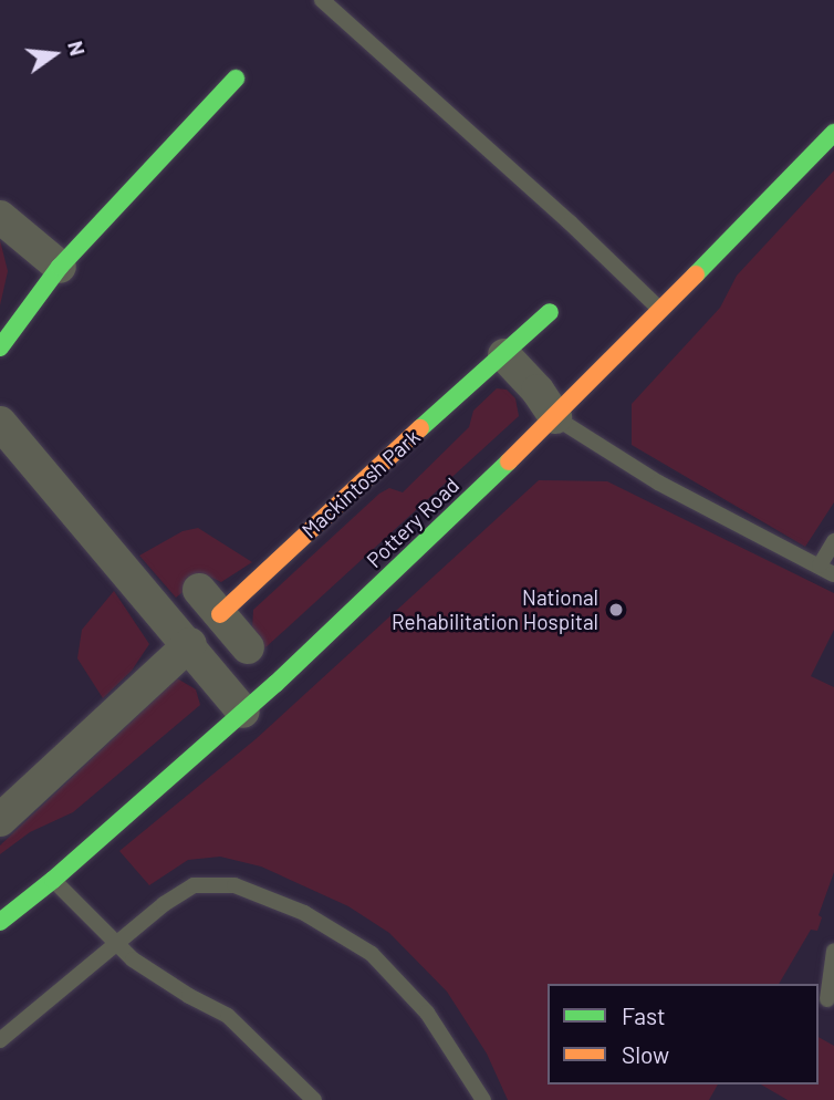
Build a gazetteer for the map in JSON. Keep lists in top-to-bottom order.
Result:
{
  "streets": {
    "street": ["Mackintosh Park", "Pottery Road"]
  },
  "places": ["National Rehabilitation Hospital"],
  "legend": ["Fast", "Slow"],
  "north": "right"
}
